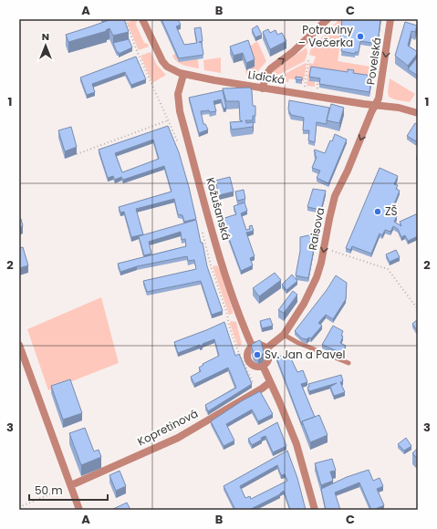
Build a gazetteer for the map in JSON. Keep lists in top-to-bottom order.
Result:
{
  "streets": {
    "street": [
      "Povelská",
      "Lidická",
      "Kožušanská",
      "Raisova",
      "Kopretinová"
    ]
  },
  "crossings": [
    ["Povelská", "Lidická"],
    ["Povelská", "Raisova"],
    ["Lidická", "Kožušanská"],
    ["Lidická", "Raisova"],
    ["Kožušanská", "Raisova"]
  ],
  "one_way": ["Povelská", "Raisova"],
  "places": ["Potraviny – Večerka", "ZŠ", "Sv. Jan a Pavel"],
  "scale_bar": "50 m",
  "north": "top",
  "grid": {
    "columns": ["A", "B", "C"],
    "rows": ["1", "2", "3"]
  }
}
